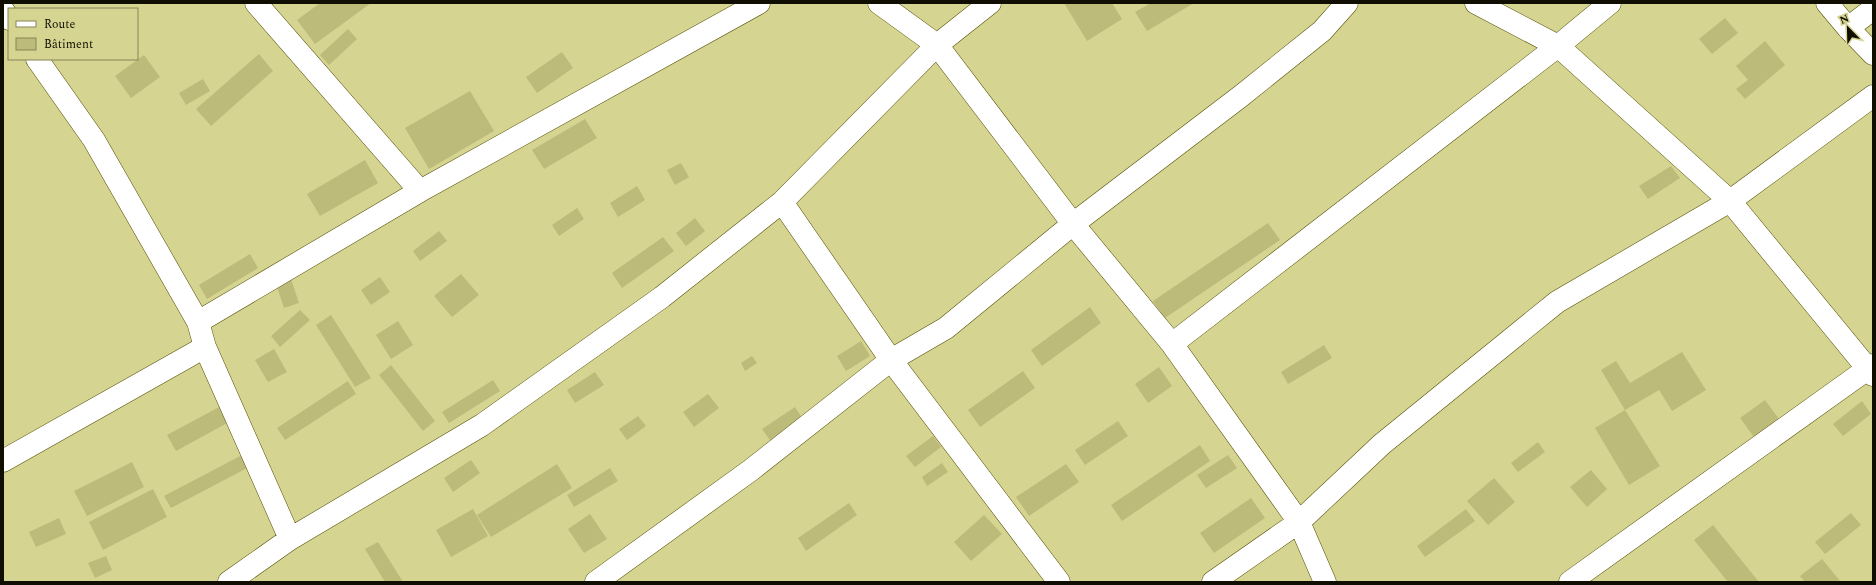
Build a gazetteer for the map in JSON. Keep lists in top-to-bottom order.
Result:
{
  "legend": ["Route", "Bâtiment"],
  "north": "top left"
}
